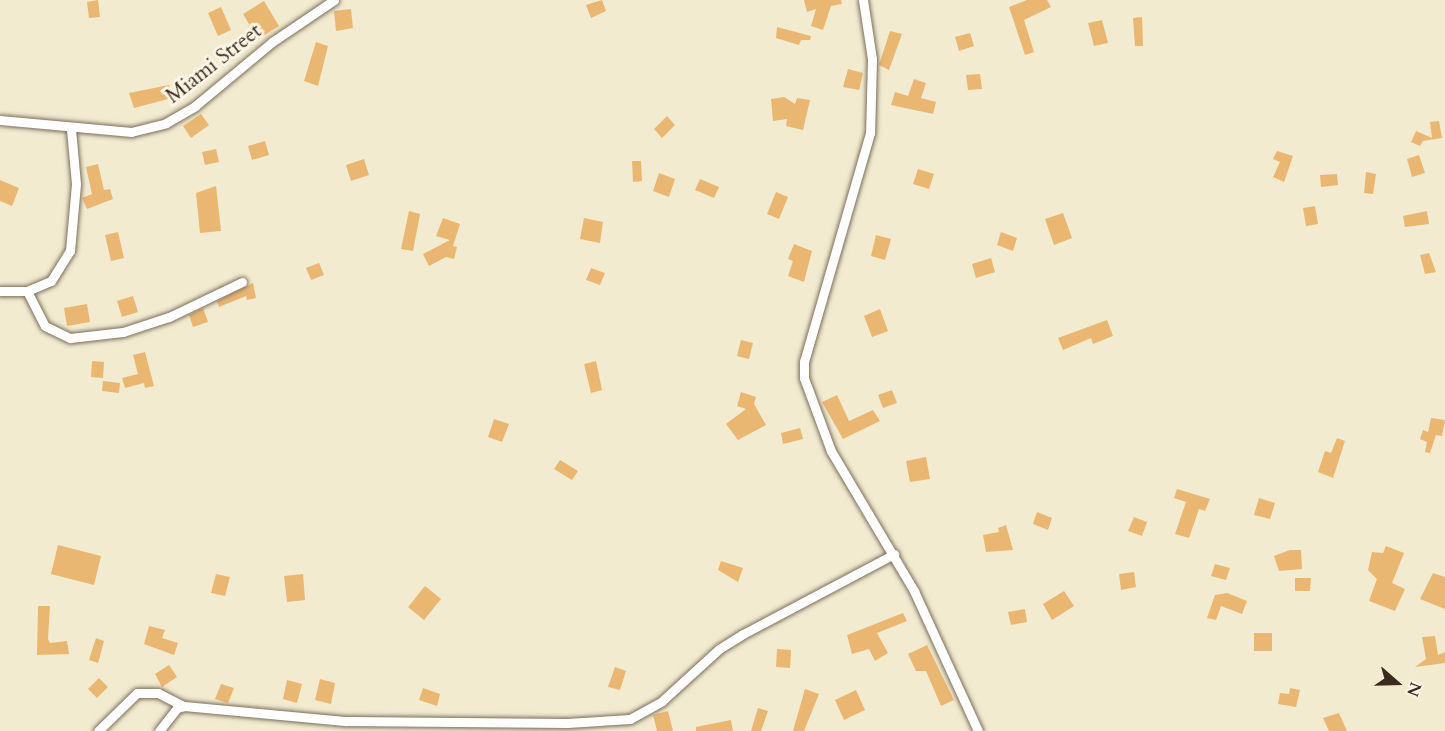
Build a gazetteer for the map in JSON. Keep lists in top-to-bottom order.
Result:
{
  "streets": {
    "street": ["Miami Street"]
  },
  "north": "right"
}
